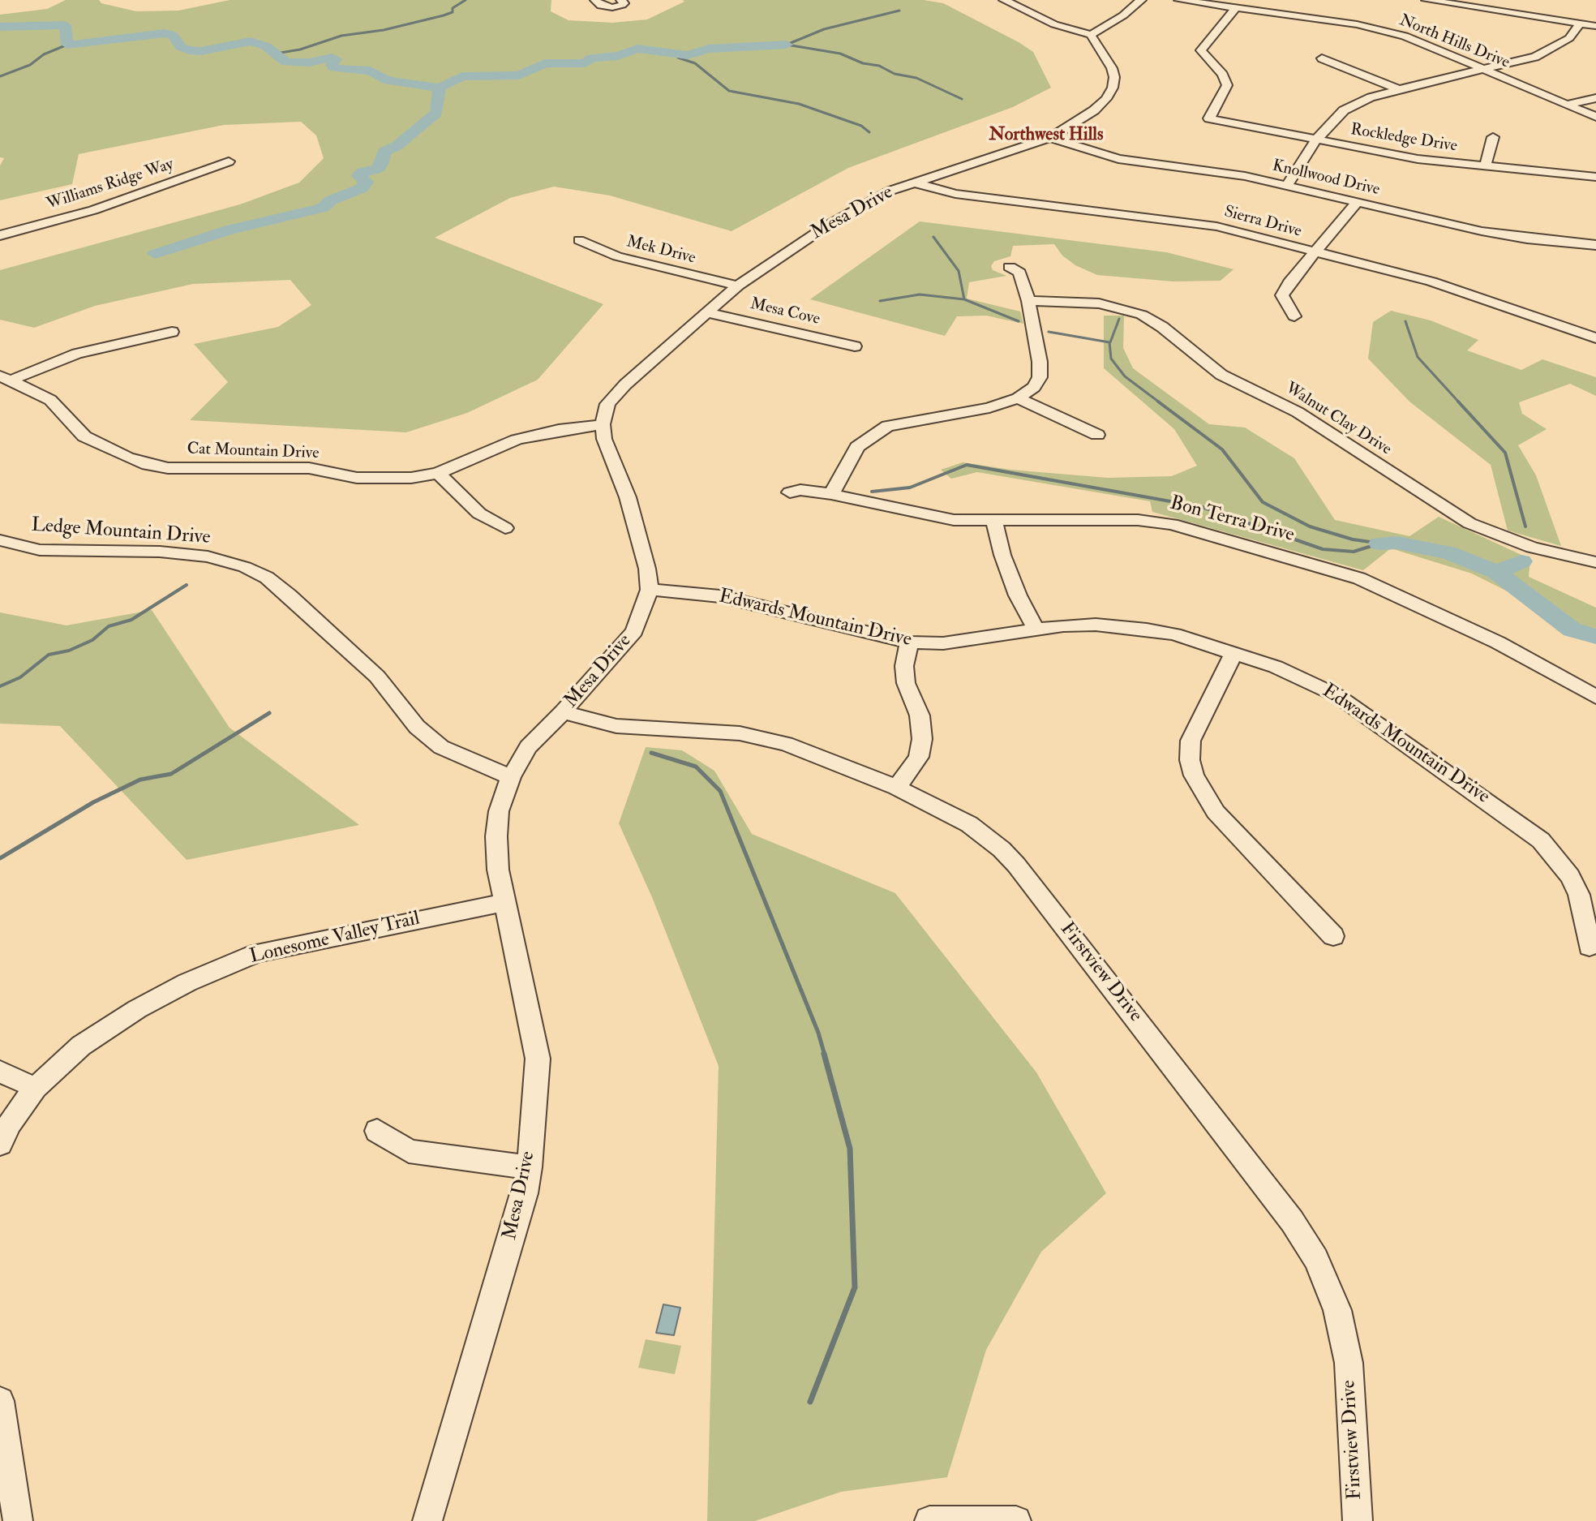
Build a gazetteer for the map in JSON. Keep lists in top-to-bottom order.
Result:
{
  "streets": {
    "street": [
      "North Hills Drive",
      "Rockledge Drive",
      "Knollwood Drive",
      "Williams Ridge Way",
      "Mesa Drive",
      "Sierra Drive",
      "Mek Drive",
      "Mesa Cove",
      "Walnut Clay Drive",
      "Cat Mountain Drive",
      "Bon Terra Drive",
      "Ledge Mountain Drive",
      "Edwards Mountain Drive",
      "Lonesome Valley Trail",
      "Firstview Drive"
    ]
  },
  "crossings": [
    ["North Hills Drive", "Rockledge Drive"],
    ["Knollwood Drive", "Mesa Drive"],
    ["Mesa Drive", "Sierra Drive"],
    ["Mesa Drive", "Mek Drive"],
    ["Mesa Drive", "Mesa Cove"],
    ["Mesa Drive", "Cat Mountain Drive"],
    ["Mesa Drive", "Ledge Mountain Drive"],
    ["Mesa Drive", "Edwards Mountain Drive"],
    ["Mesa Drive", "Lonesome Valley Trail"],
    ["Mesa Drive", "Firstview Drive"]
  ],
  "districts": ["Northwest Hills"]
}
